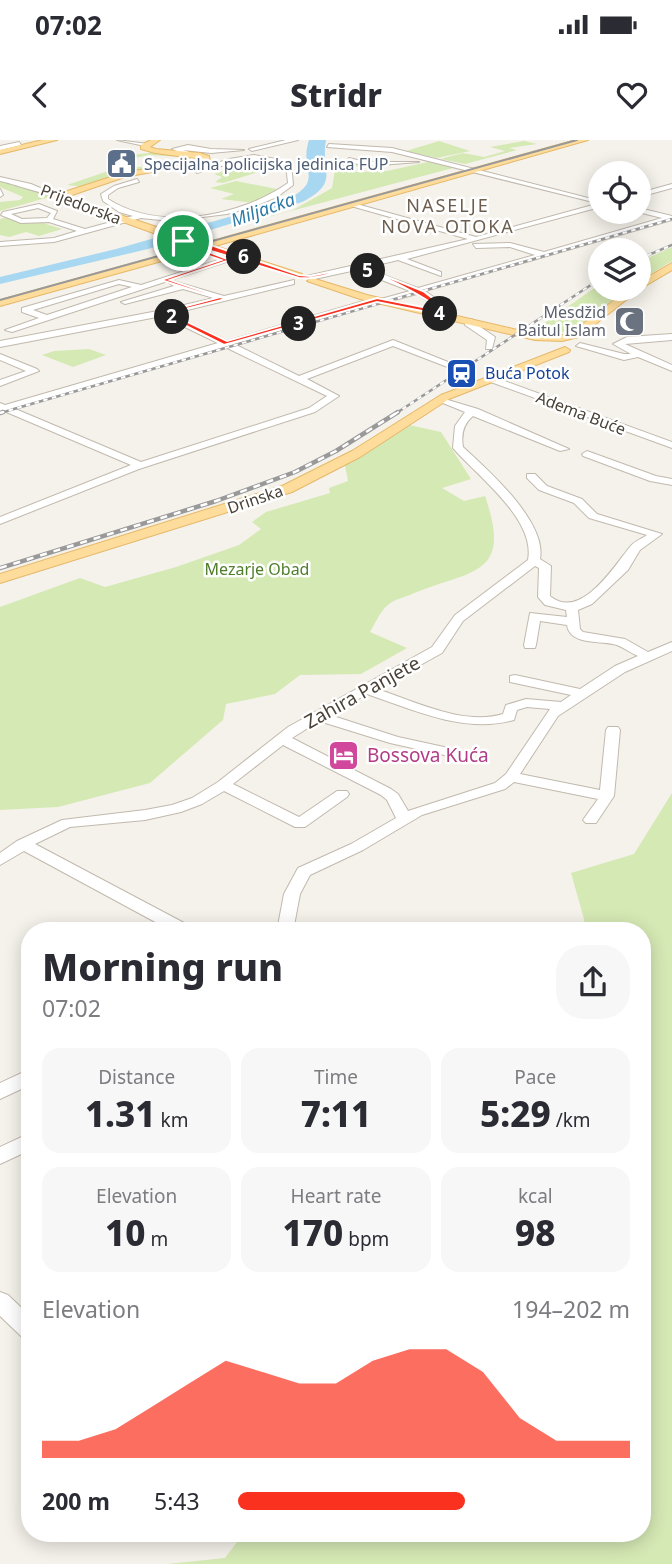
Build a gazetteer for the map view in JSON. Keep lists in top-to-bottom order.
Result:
{
  "streets": {
    "main road": ["Prijedorska", "Drinska"],
    "street": ["Adema Buće", "Zahira Panjete"]
  },
  "crossings": [
    ["Adema Buće", "Drinska"]
  ],
  "districts": ["NASELJE NOVA OTOKA"],
  "water": ["Miljacka"],
  "parks": ["Mezarje Obad"],
  "places": {
    "public building": ["Specijalna policijska jedinica FUP"],
    "mosque": ["Mesdžid Baitul Islam"],
    "station": ["Buća Potok"],
    "hotel": ["Bossova Kuća"]
  },
  "page": {
    "status": "07:02",
    "header": "Stridr",
    "pins": [
      "6",
      "5",
      "4",
      "2",
      "3"
    ],
    "heading": ["Morning run", "07:02"],
    "stats": [
      ["Distance", "1.31 km"],
      ["Time", "7:11"],
      ["Pace", "5:29 /km"],
      ["Elevation", "10 m"],
      ["Heart rate", "170 bpm"],
      ["kcal", "98"]
    ],
    "chart": ["Elevation", "194–202 m"],
    "list": [
      {
        "name": "200 m",
        "note": "5:43"
      }
    ]
  }
}
